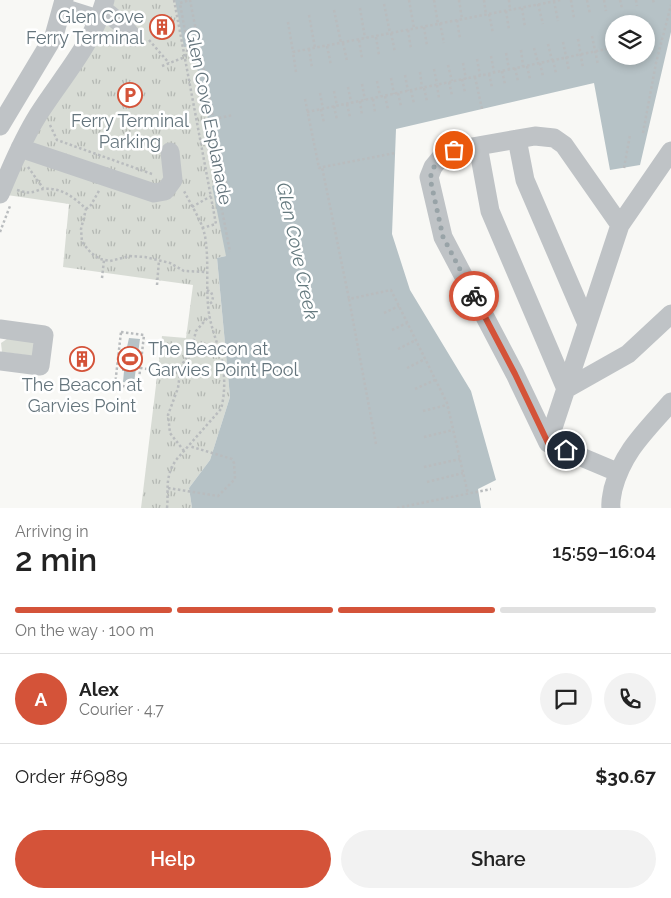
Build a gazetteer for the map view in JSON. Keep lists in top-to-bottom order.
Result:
{
  "streets": {
    "path": ["Glen Cove Esplanade"]
  },
  "water": ["Glen Cove Creek"],
  "places": {
    "building": ["Glen Cove Ferry Terminal", "The Beacon at Garvies Point"],
    "parking": ["Ferry Terminal Parking"],
    "sports": ["The Beacon at Garvies Point Pool"]
  },
  "page": {
    "heading": ["2 min", "Arriving in", "15:59–16:04"],
    "panel": [
      "Alex",
      "Courier · 4.7",
      "Order #6989",
      "$30.67"
    ],
    "bar": "On the way · 100 m",
    "round": "A",
    "buttons": ["Help", "Share"]
  }
}
